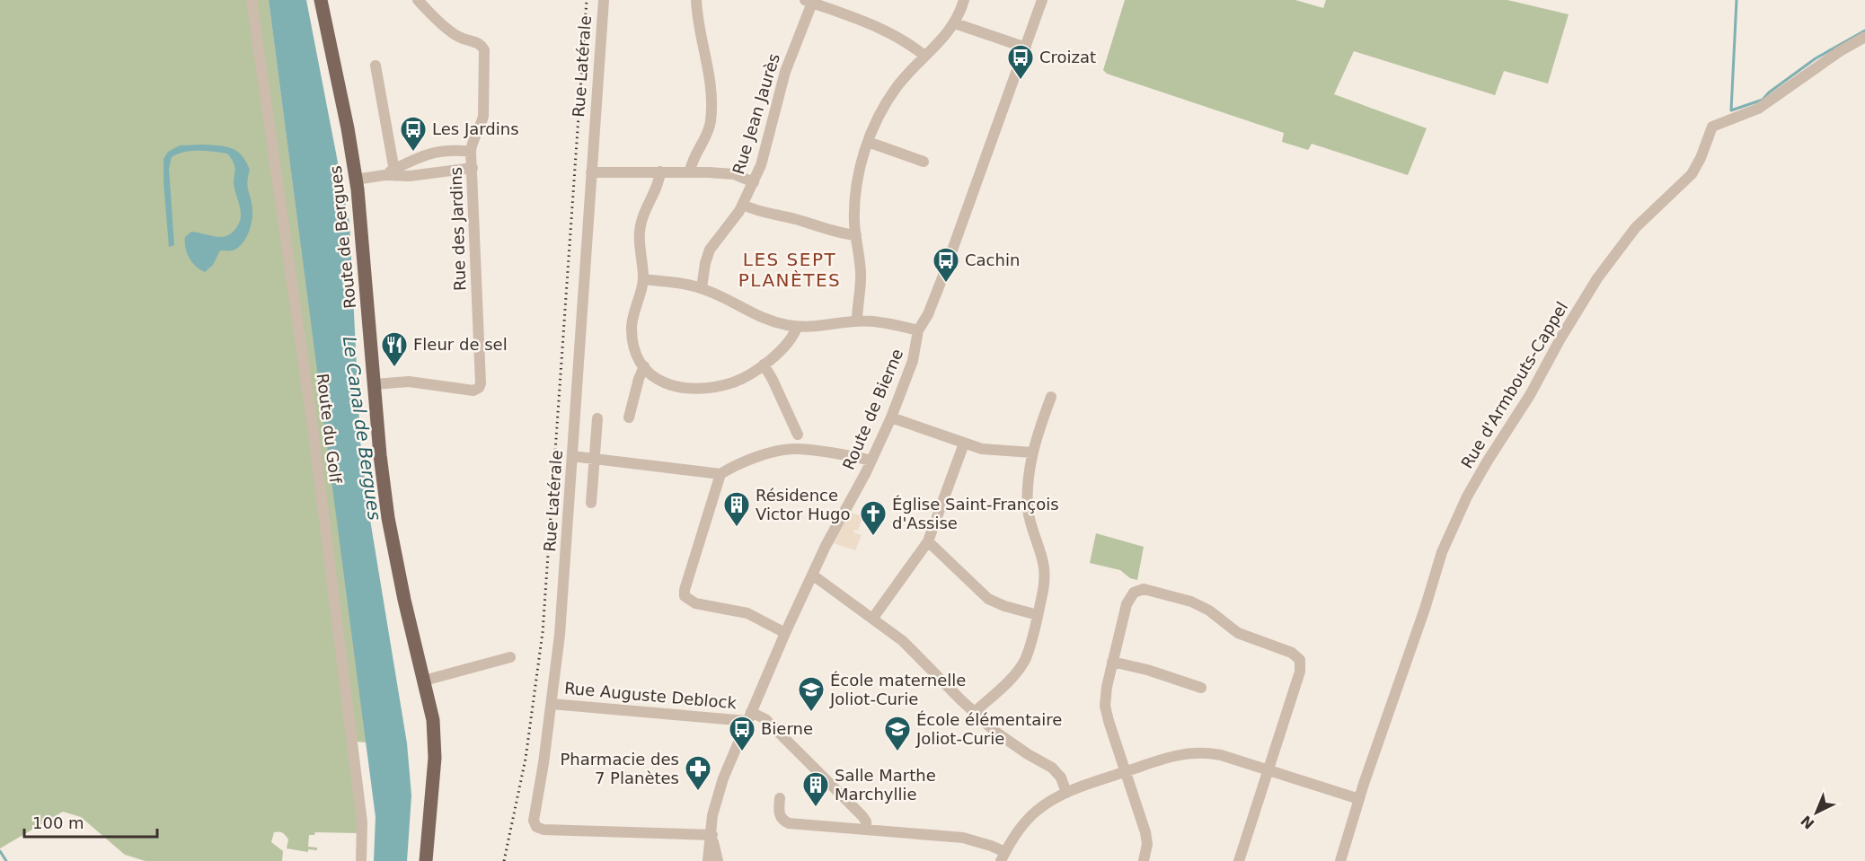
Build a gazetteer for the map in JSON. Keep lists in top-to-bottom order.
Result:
{
  "streets": {
    "main road": ["Route de Bergues"],
    "street": [
      "Rue Latérale",
      "Rue Jean Jaurès",
      "Rue des Jardins",
      "Rue d'Armbouts-Cappel",
      "Route de Bierne",
      "Route du Golf",
      "Rue Auguste Deblock"
    ]
  },
  "crossings": [
    ["Rue Latérale", "Route de Bierne"],
    ["Rue Latérale", "Rue Auguste Deblock"],
    ["Rue des Jardins", "Route de Bergues"],
    ["Route de Bierne", "Rue Auguste Deblock"]
  ],
  "districts": ["LES SEPT PLANÈTES"],
  "water": ["Le Canal de Bergues"],
  "places": {
    "bus stop": [
      "Croizat",
      "Les Jardins",
      "Cachin",
      "Bierne"
    ],
    "restaurant": ["Fleur de sel"],
    "building": ["Résidence Victor Hugo", "Salle Marthe Marchyllie"],
    "church": ["Église Saint-François d'Assise"],
    "school or university": ["École maternelle Joliot-Curie", "École élémentaire Joliot-Curie"],
    "pharmacy": ["Pharmacie des 7 Planètes"]
  },
  "scale_bar": "100 m",
  "north": "bottom left"
}
